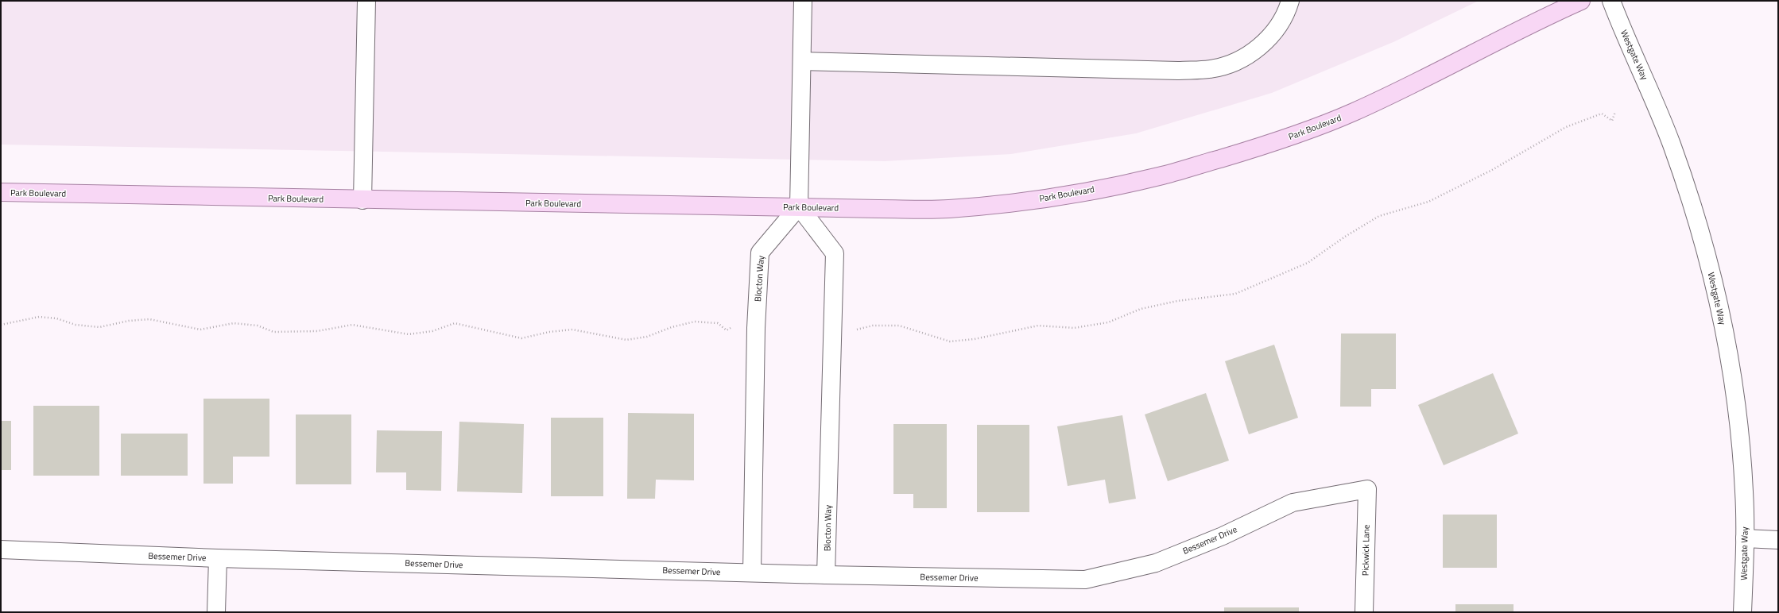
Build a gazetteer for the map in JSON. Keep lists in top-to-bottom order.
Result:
{
  "streets": {
    "main road": ["Park Boulevard"],
    "street": [
      "Westgate Way",
      "Blocton Way",
      "Bessemer Drive",
      "Pickwick Lane"
    ]
  },
  "crossings": [
    ["Park Boulevard", "Blocton Way"],
    ["Blocton Way", "Bessemer Drive"],
    ["Bessemer Drive", "Pickwick Lane"]
  ]
}
